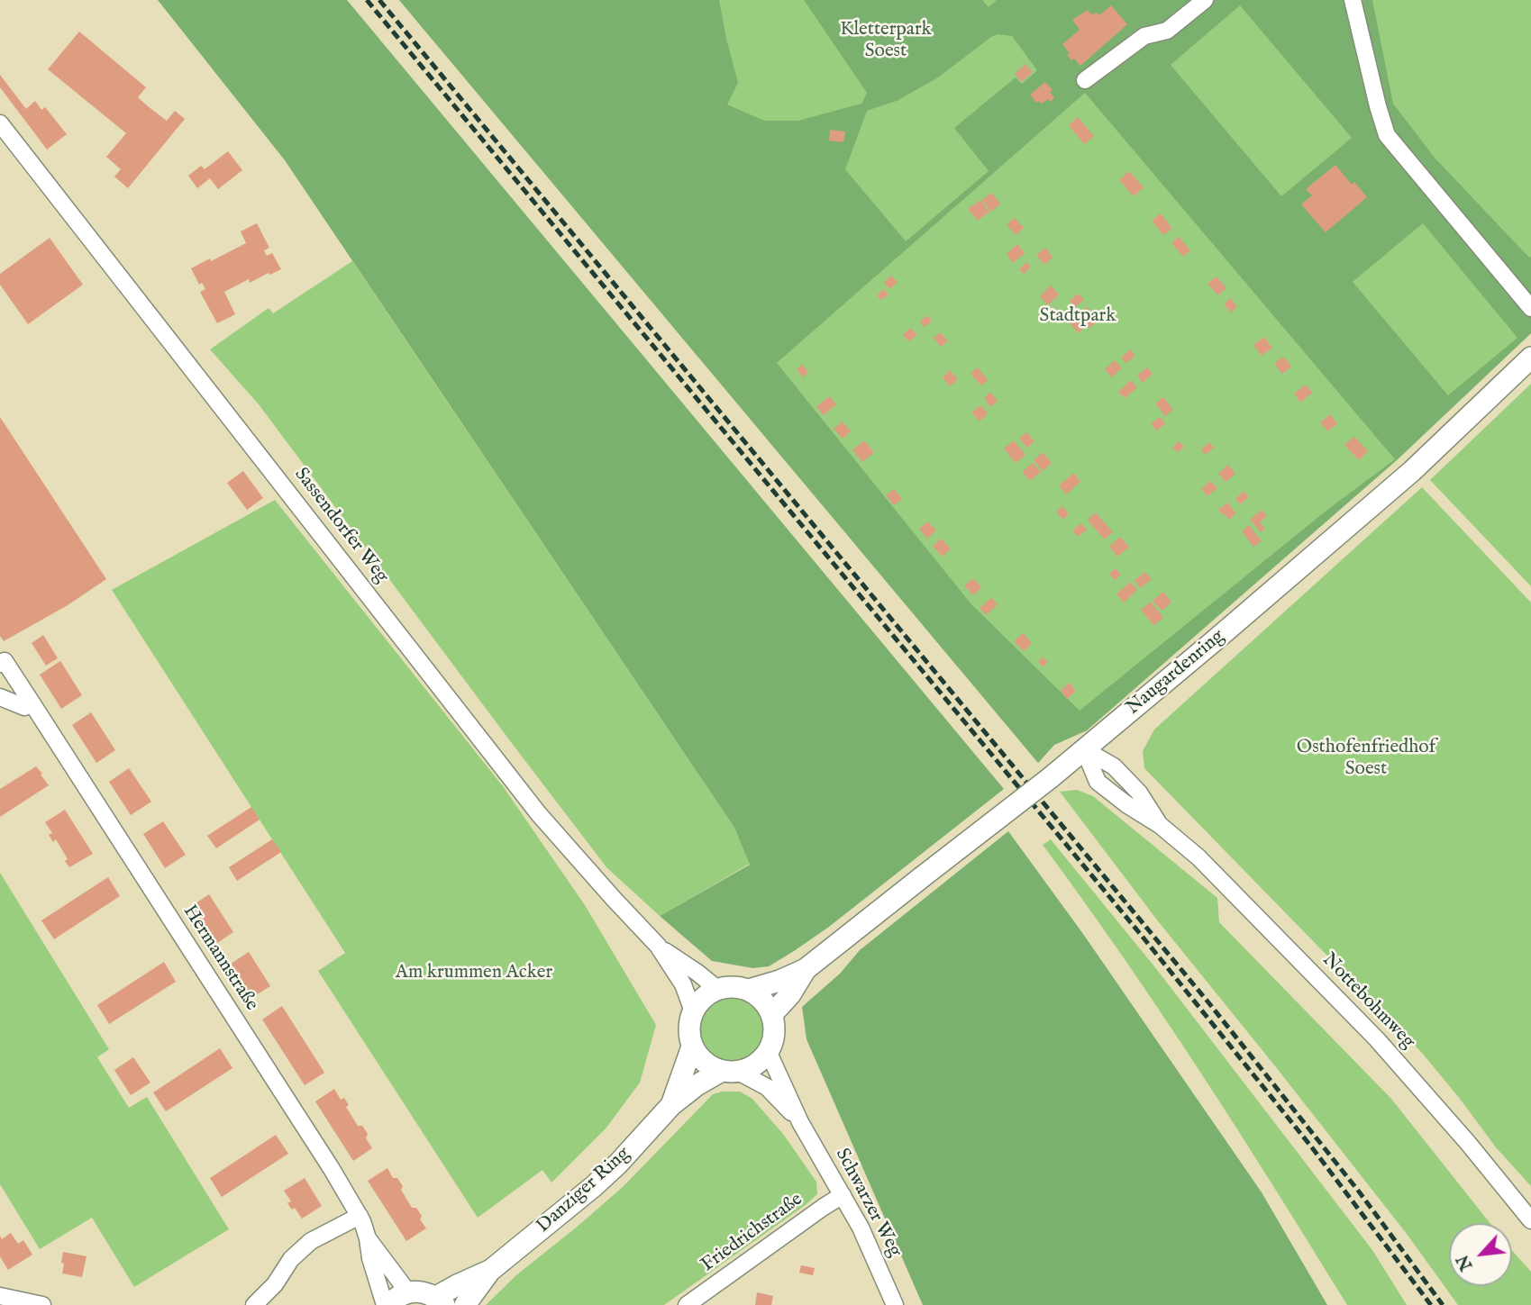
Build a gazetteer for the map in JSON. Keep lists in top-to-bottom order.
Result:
{
  "streets": {
    "main road": ["Naugardenring", "Danziger Ring"],
    "street": [
      "Sassendorfer Weg",
      "Hermannstraße",
      "Nottebohmweg",
      "Schwarzer Weg",
      "Friedrichstraße"
    ]
  },
  "crossings": [
    ["Sassendorfer Weg", "Naugardenring"],
    ["Sassendorfer Weg", "Danziger Ring"],
    ["Sassendorfer Weg", "Schwarzer Weg"],
    ["Naugardenring", "Nottebohmweg"],
    ["Naugardenring", "Danziger Ring"],
    ["Naugardenring", "Schwarzer Weg"],
    ["Danziger Ring", "Schwarzer Weg"],
    ["Schwarzer Weg", "Friedrichstraße"]
  ],
  "parks": [
    "Kletterpark Soest",
    "Stadtpark",
    "Osthofenfriedhof Soest",
    "Am krummen Acker"
  ],
  "north": "bottom left"
}
